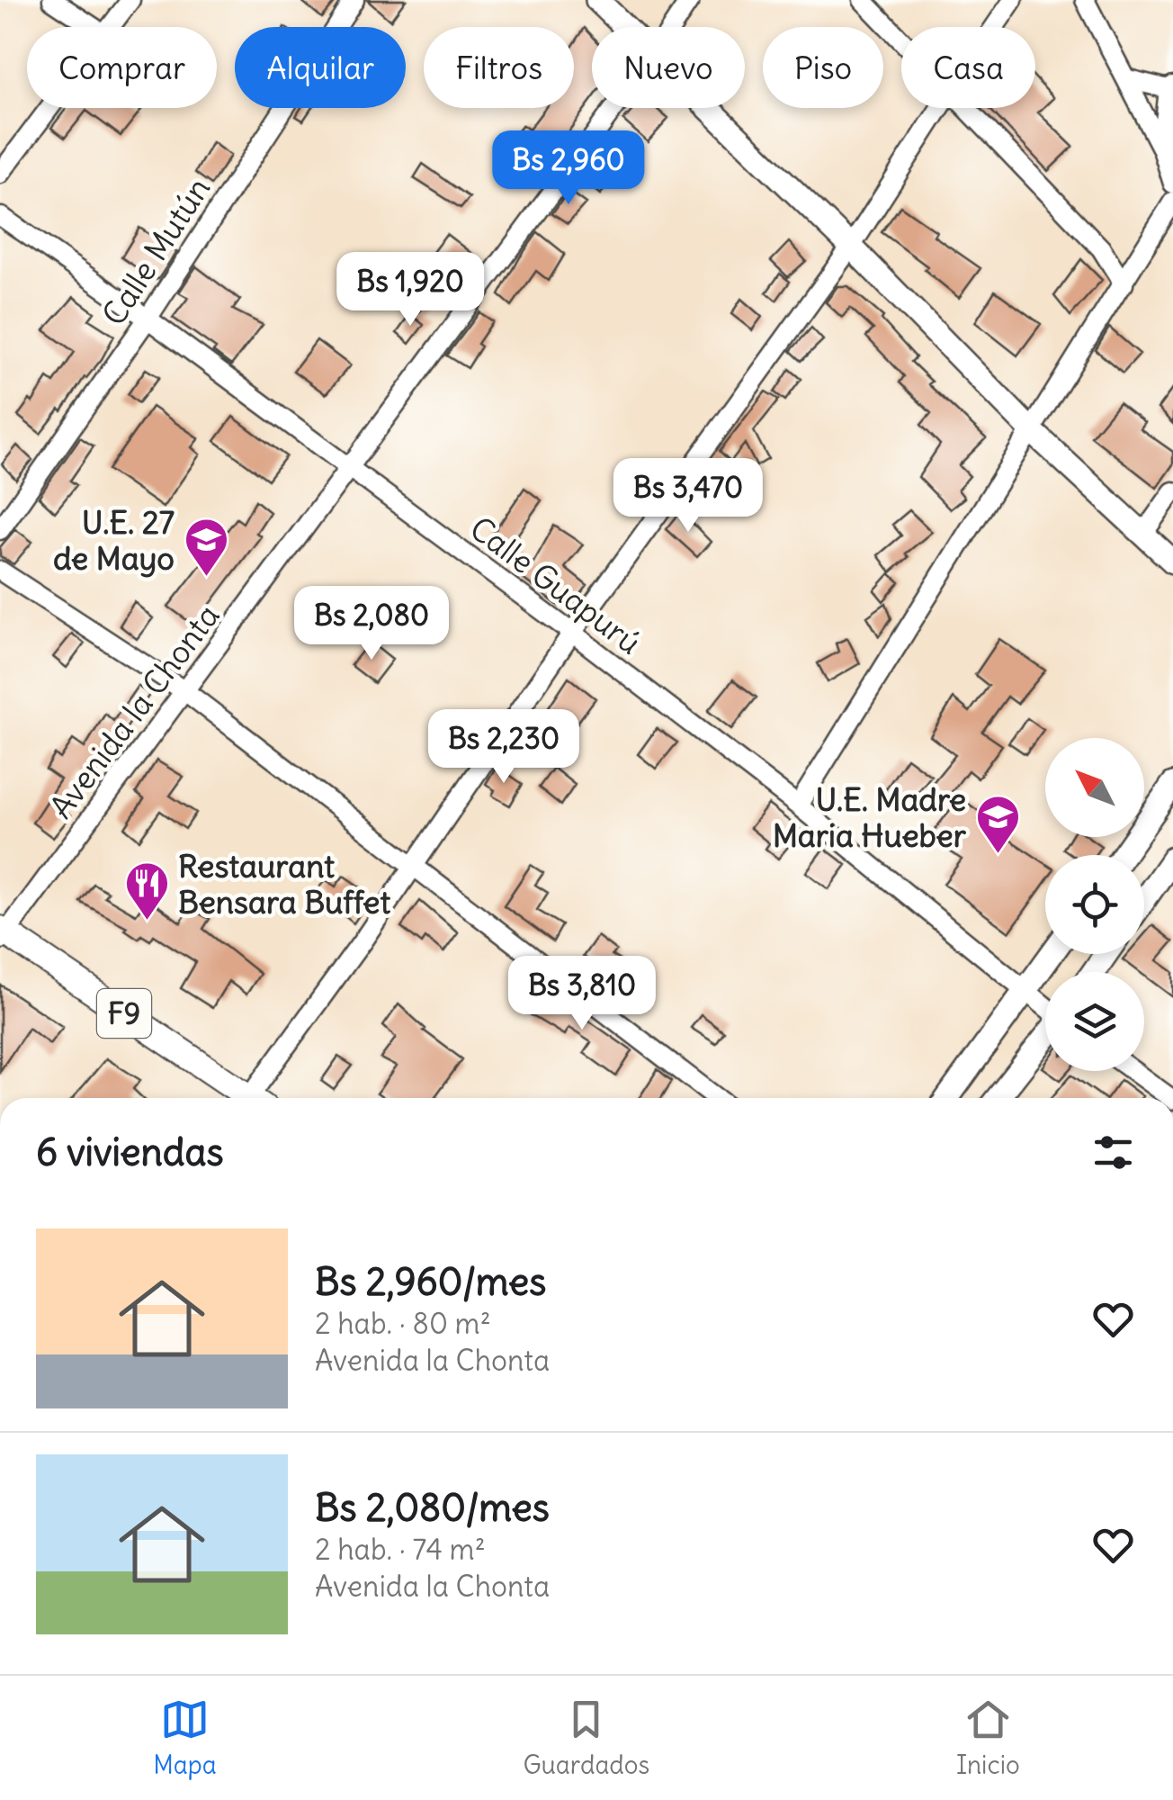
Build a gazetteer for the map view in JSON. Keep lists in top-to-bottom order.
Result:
{
  "streets": {
    "highway": ["F9"],
    "street": ["Calle Mutún", "Calle Guapurú", "Avenida la Chonta"]
  },
  "crossings": [
    ["Calle Mutún", "Calle Guapurú"],
    ["Calle Guapurú", "Avenida la Chonta"],
    ["Avenida la Chonta", "F9"]
  ],
  "places": {
    "school or university": ["U.E. 27 de Mayo", "U.E. Madre Maria Hueber"],
    "restaurant": ["Restaurant Bensara Buffet"]
  },
  "north": "top left",
  "page": {
    "chip": [
      "Comprar",
      "Alquilar",
      "Filtros",
      "Nuevo",
      "Piso",
      "Casa"
    ],
    "price": [
      "Bs 2,960",
      "Bs 1,920",
      "Bs 3,470",
      "Bs 2,080",
      "Bs 2,230",
      "Bs 3,810"
    ],
    "heading": "6 viviendas",
    "list": [
      {
        "name": "Bs 2,960/mes",
        "note": "2 hab. · 80 m² · Avenida la Chonta"
      },
      {
        "name": "Bs 2,080/mes",
        "note": "2 hab. · 74 m² · Avenida la Chonta"
      }
    ],
    "tabs": ["Mapa", "Guardados", "Inicio"]
  }
}
